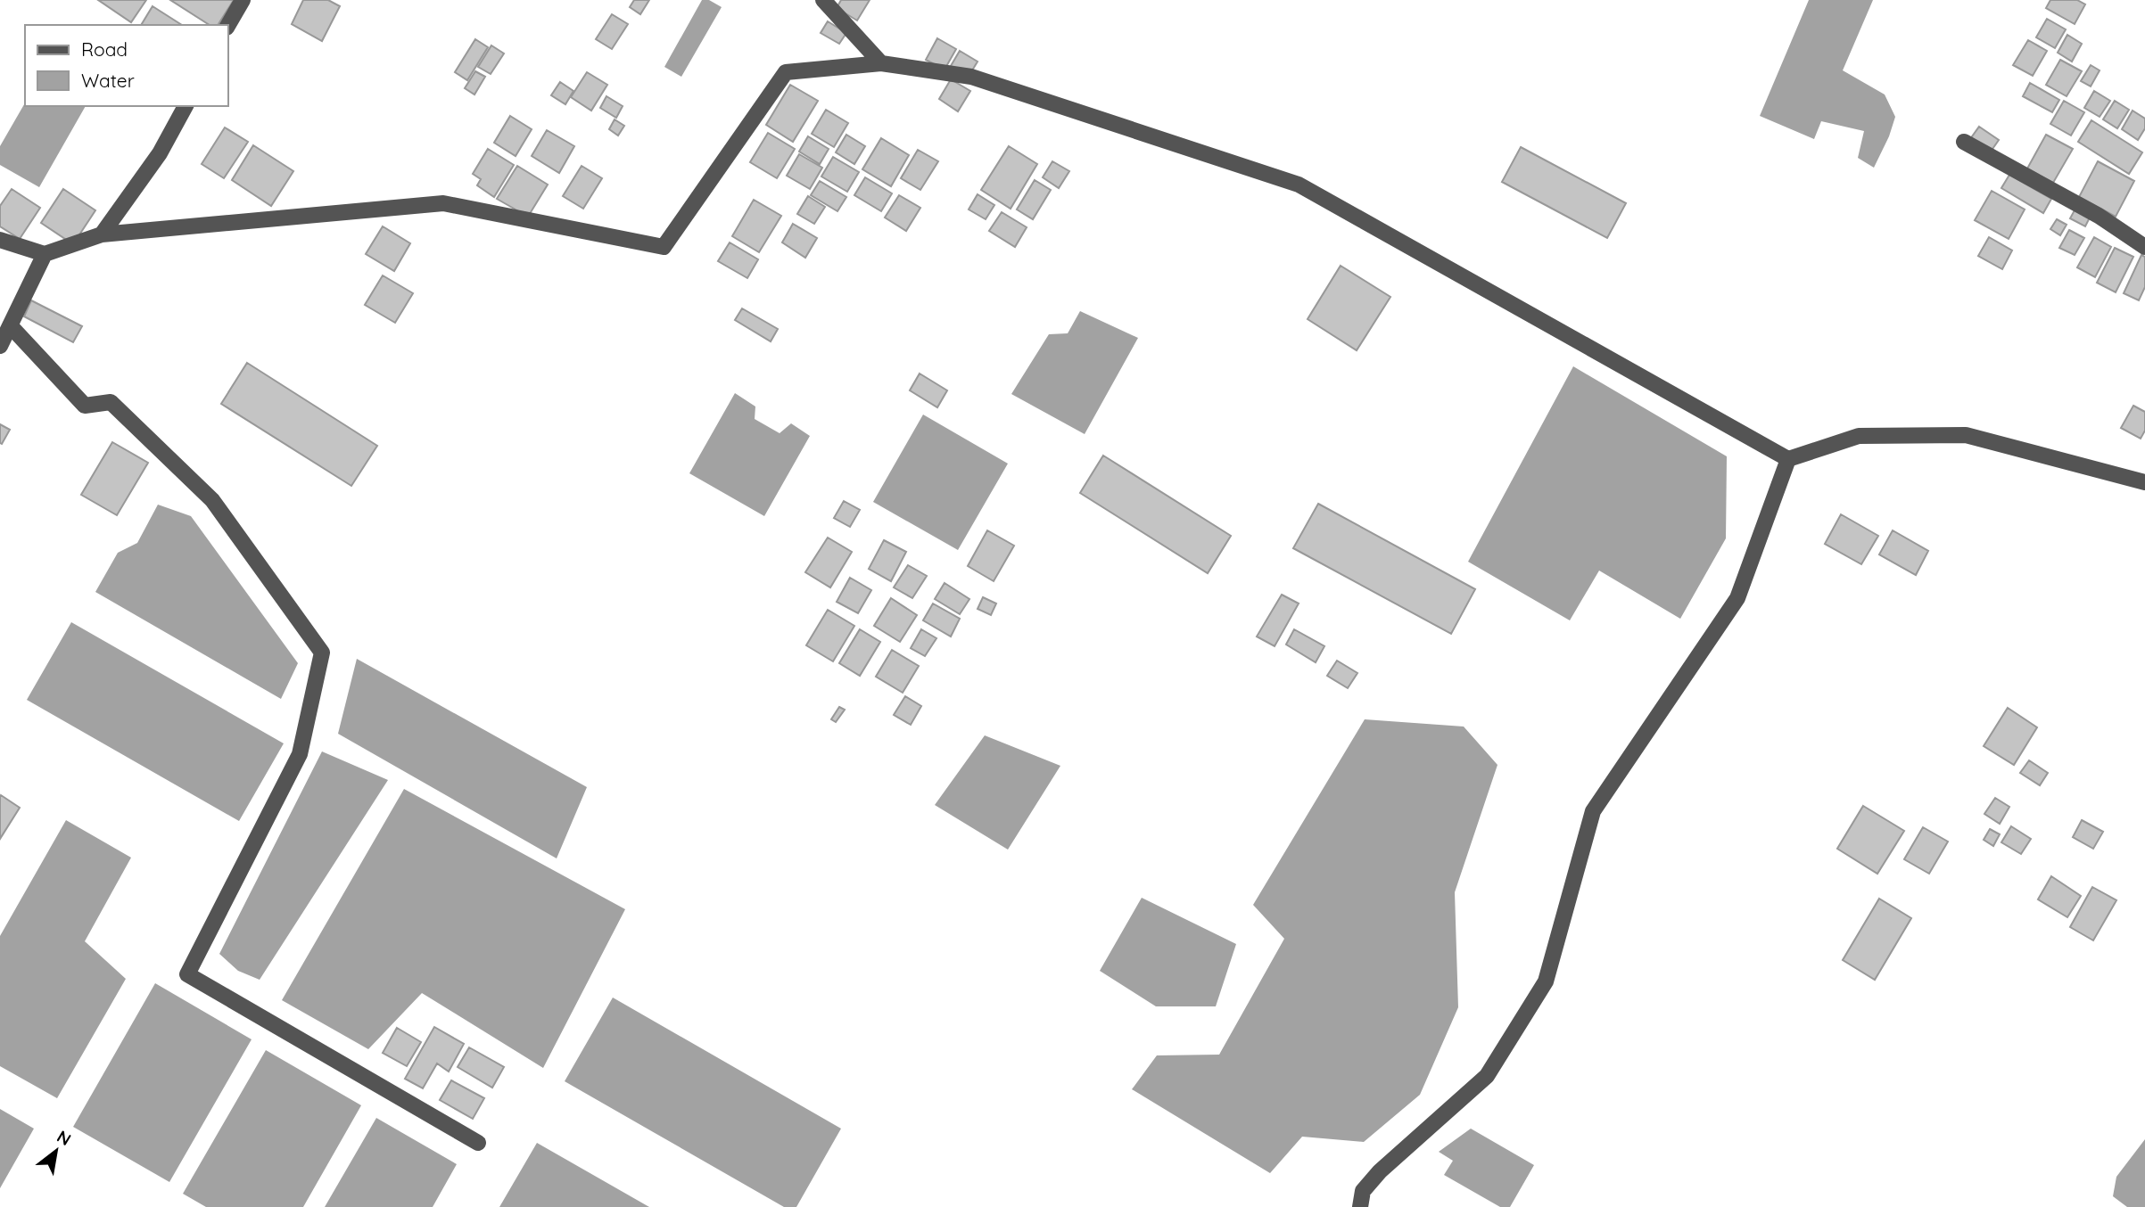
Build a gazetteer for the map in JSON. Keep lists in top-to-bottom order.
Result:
{
  "legend": ["Road", "Water"],
  "north": "top right"
}
